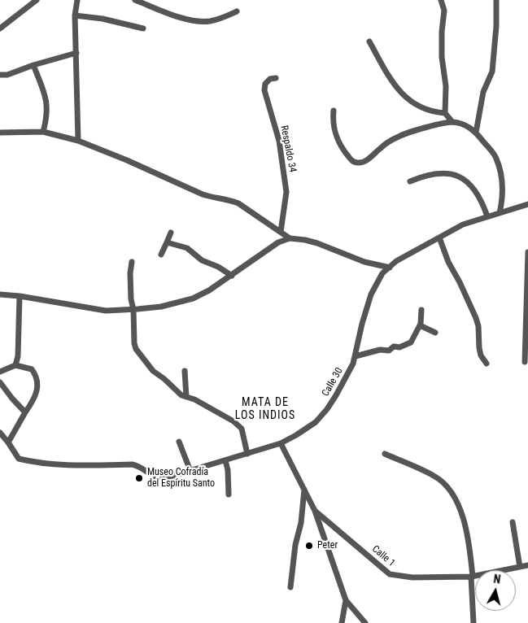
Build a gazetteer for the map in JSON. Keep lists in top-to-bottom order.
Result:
{
  "streets": {
    "street": ["Respaldo 34", "Calle 30", "Calle 1"]
  },
  "crossings": [
    ["Calle 30", "Calle 1"]
  ],
  "districts": ["MATA DE LOS INDIOS"],
  "places": ["Museo Cofradía del Espíritu Santo", "Peter"],
  "north": "top"
}
